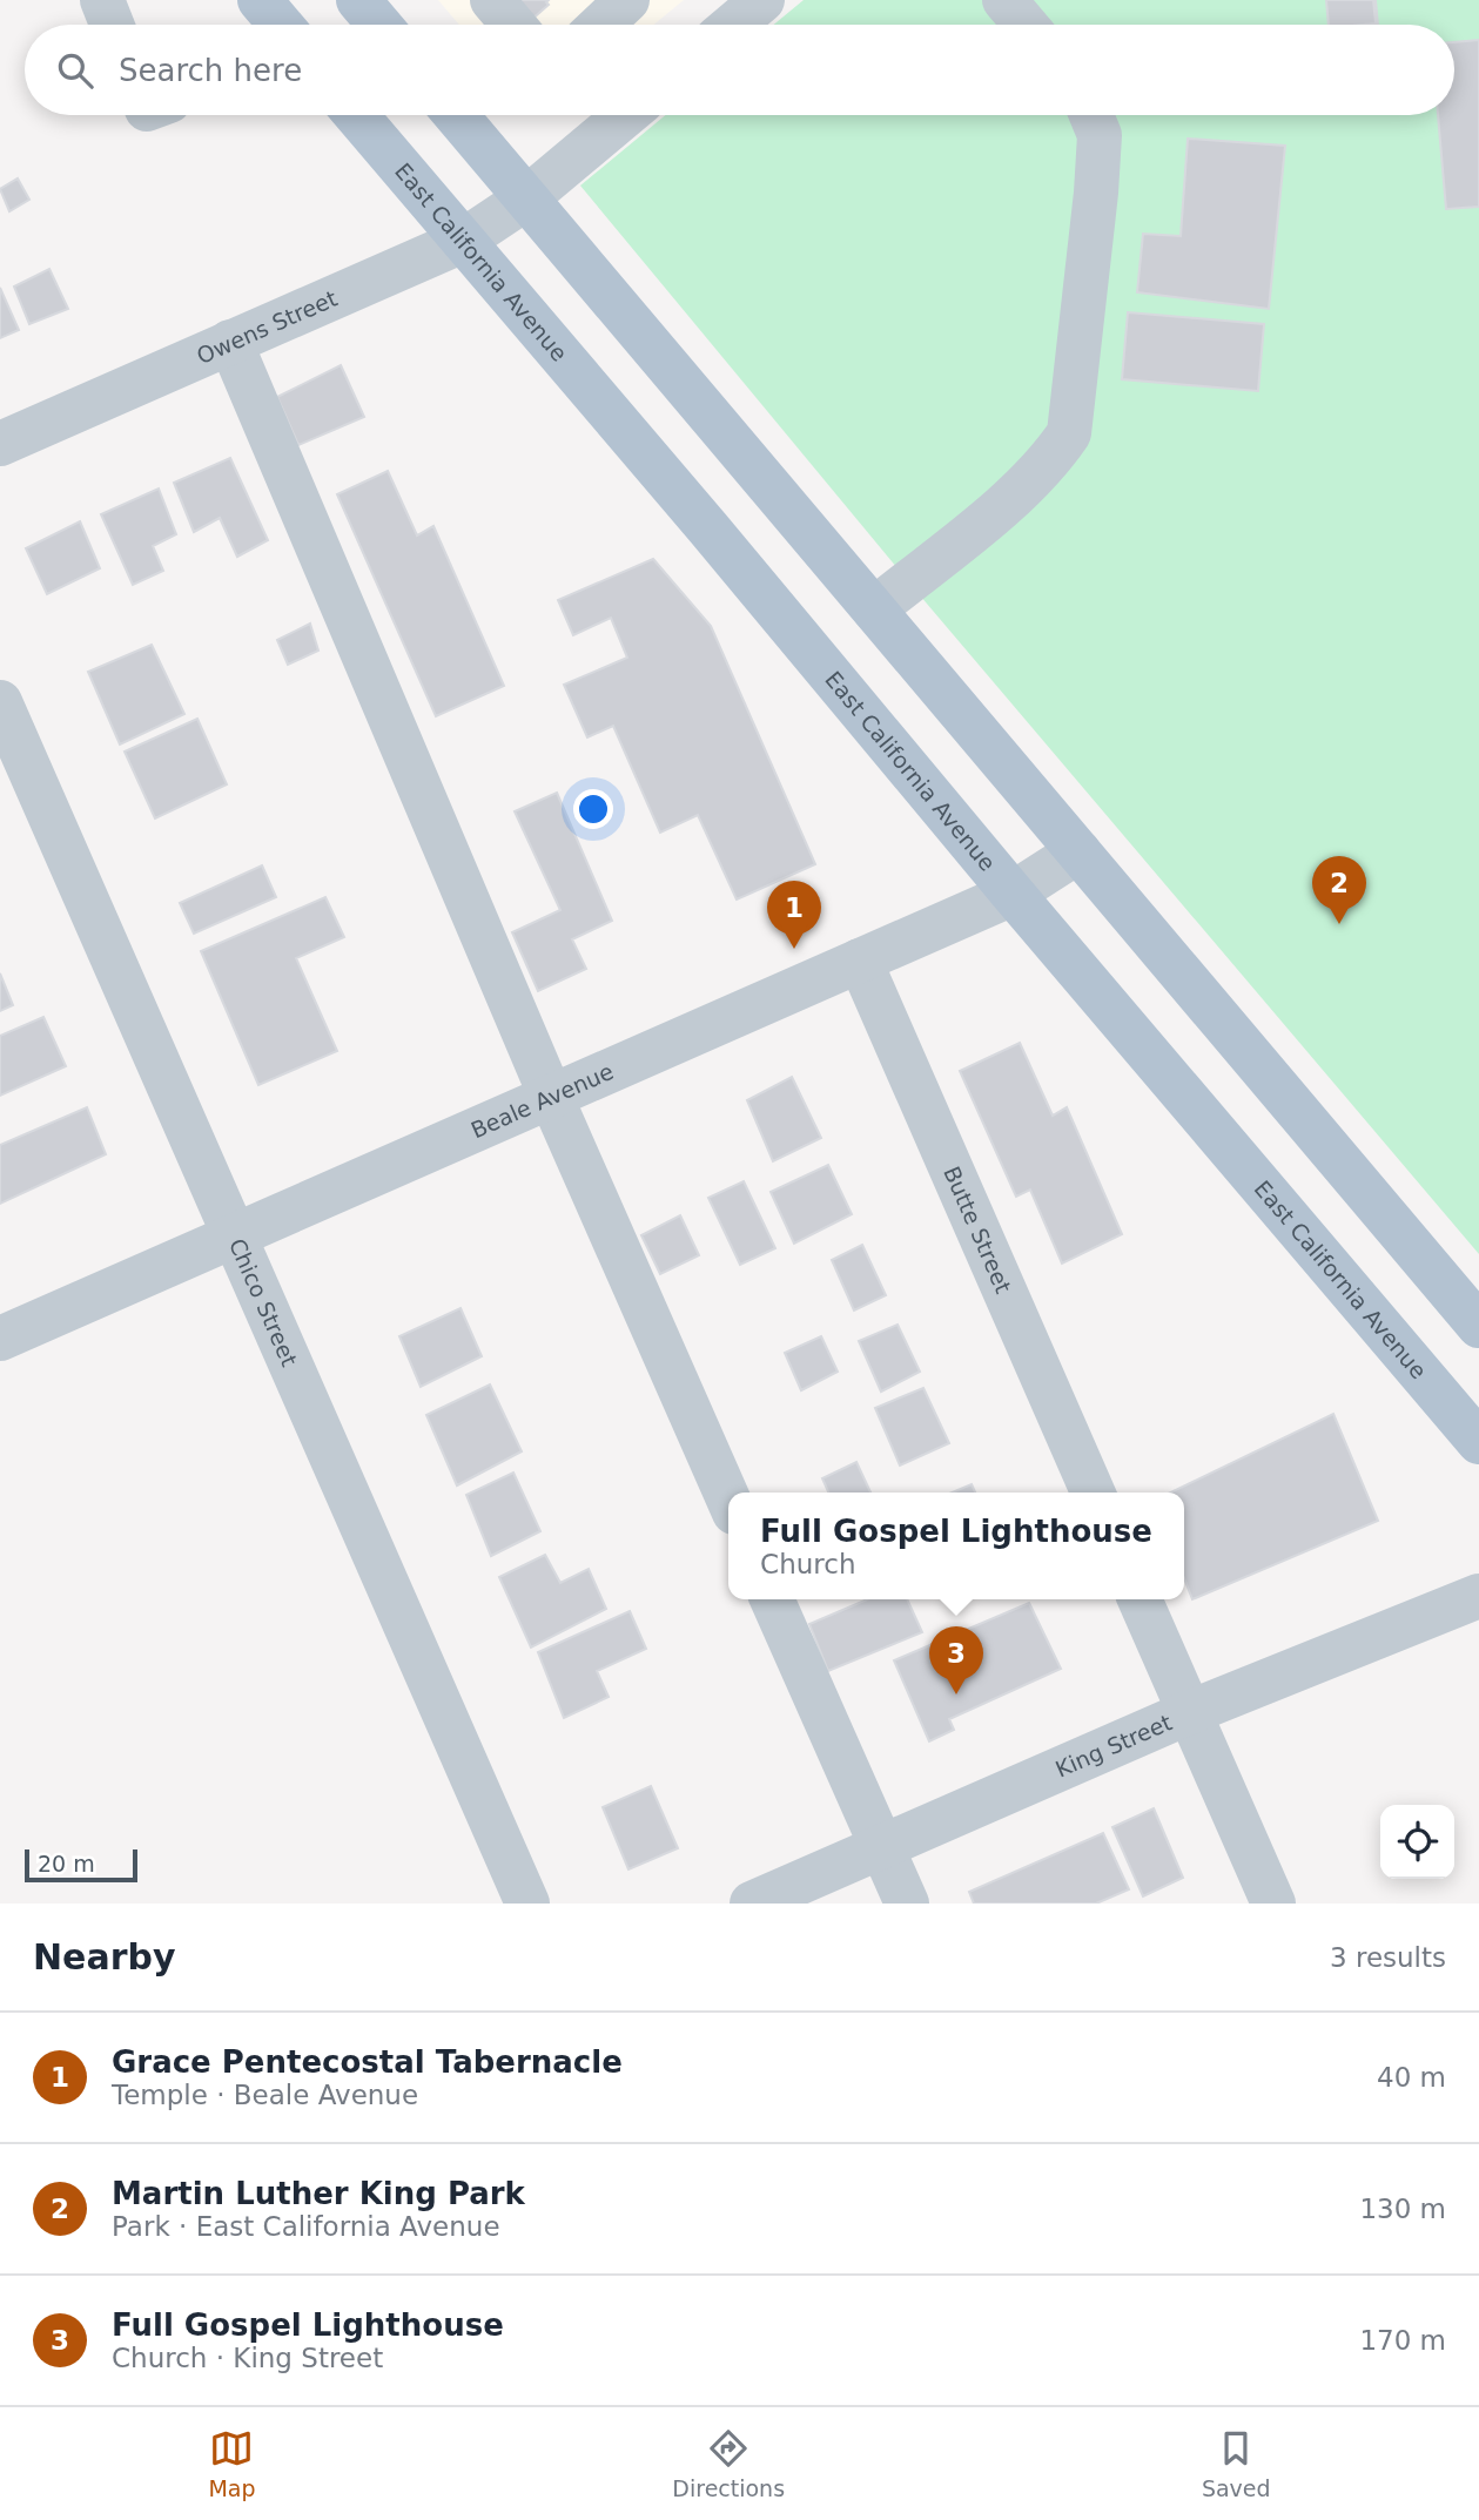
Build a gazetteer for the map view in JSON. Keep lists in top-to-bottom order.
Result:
{
  "streets": {
    "main road": ["East California Avenue"],
    "street": [
      "Owens Street",
      "Beale Avenue",
      "Butte Street",
      "Chico Street",
      "King Street"
    ]
  },
  "crossings": [
    ["East California Avenue", "Owens Street"],
    ["East California Avenue", "Beale Avenue"],
    ["Beale Avenue", "Butte Street"],
    ["Beale Avenue", "Chico Street"]
  ],
  "scale_bar": "20 m",
  "page": {
    "search": "Search here",
    "pins": ["2", "1", "3"],
    "popup": ["Full Gospel Lighthouse", "Church"],
    "scale": "20 m",
    "heading": ["Nearby", "3 results"],
    "list": [
      {
        "mark": "1",
        "name": "Grace Pentecostal Tabernacle",
        "note": "Temple · Beale Avenue",
        "value": "40 m"
      },
      {
        "mark": "2",
        "name": "Martin Luther King Park",
        "note": "Park · East California Avenue",
        "value": "130 m"
      },
      {
        "mark": "3",
        "name": "Full Gospel Lighthouse",
        "note": "Church · King Street",
        "value": "170 m"
      }
    ],
    "nav": ["Map", "Directions", "Saved"]
  }
}
